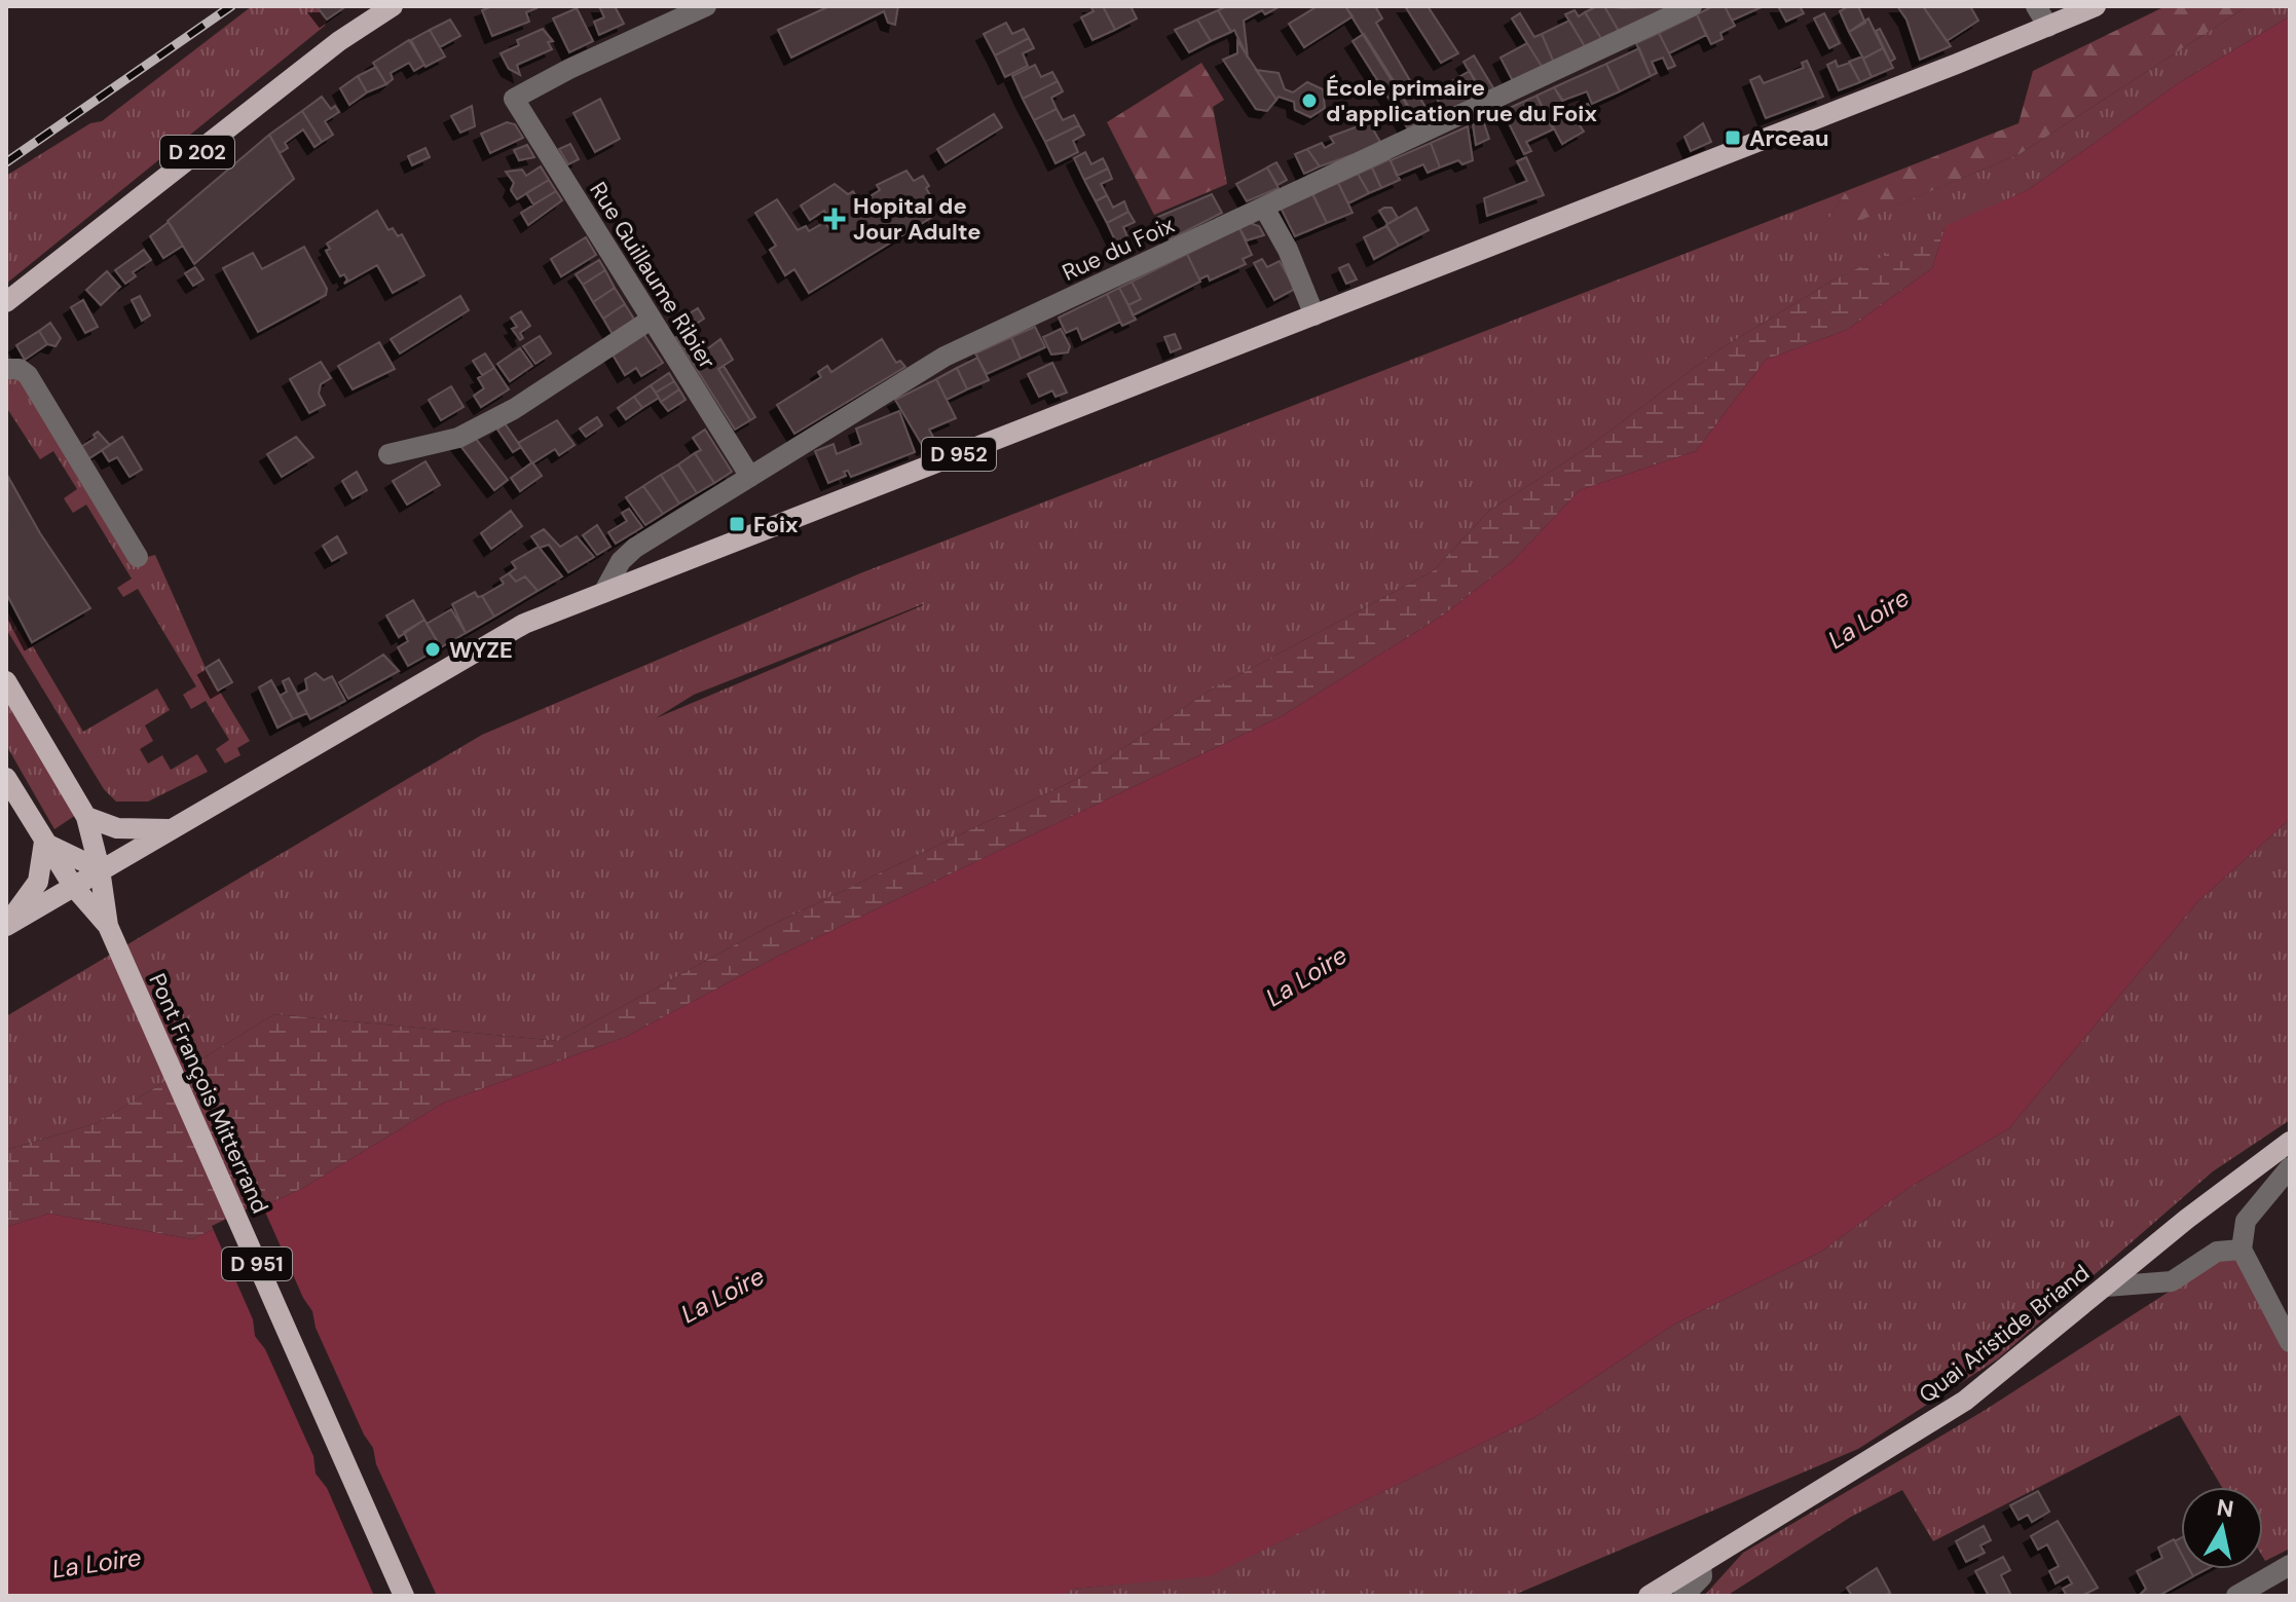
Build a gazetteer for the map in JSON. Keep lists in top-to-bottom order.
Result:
{
  "streets": {
    "main road": [
      "D 202",
      "D 952",
      "Pont François Mitterrand",
      "D 951",
      "Quai Aristide Briand"
    ],
    "street": ["Rue du Foix", "Rue Guillaume Ribier"]
  },
  "crossings": [
    ["Rue du Foix", "Rue Guillaume Ribier"],
    ["Rue du Foix", "D 952"],
    ["D 952", "D 951"],
    ["Pont François Mitterrand", "D 951"]
  ],
  "water": ["La Loire"],
  "places": {
    "other": ["École primaire d'application rue du Foix", "WYZE"],
    "transit": ["Arceau", "Foix"],
    "health": ["Hopital de Jour Adulte"]
  },
  "north": "top"
}
